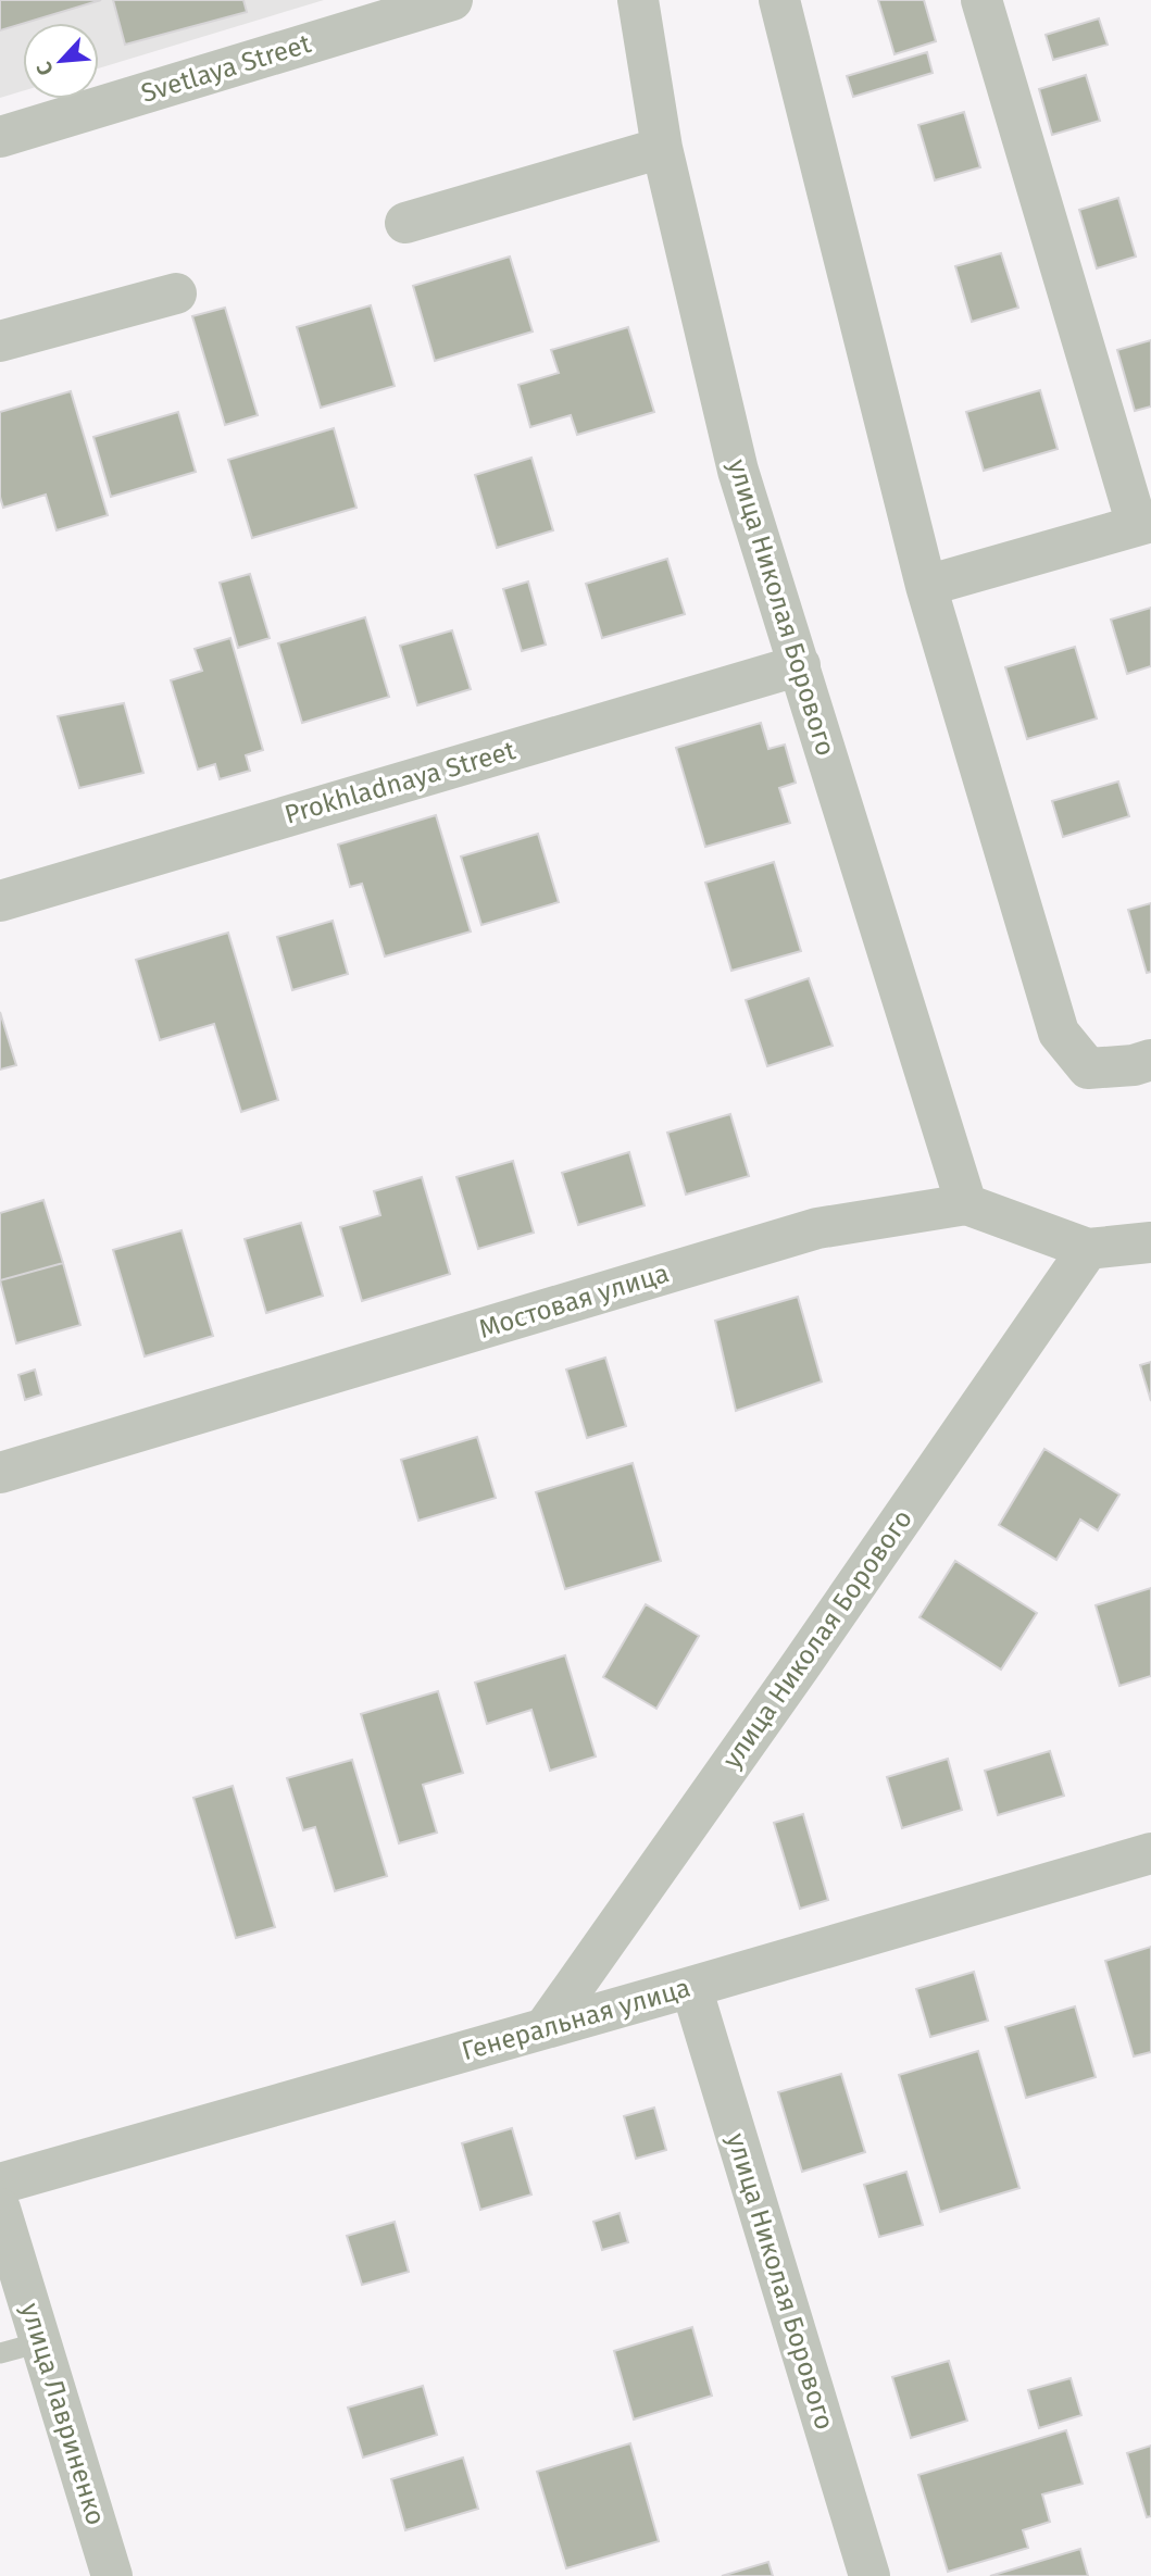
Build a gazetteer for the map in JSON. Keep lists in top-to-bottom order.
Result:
{
  "streets": {
    "street": [
      "Svetlaya Street",
      "улица Николая Борового",
      "Prokhladnaya Street",
      "Мостовая улица",
      "Генеральная улица",
      "улица Лавриненко"
    ]
  },
  "crossings": [
    ["улица Николая Борового", "Prokhladnaya Street"],
    ["улица Николая Борового", "Мостовая улица"],
    ["улица Николая Борового", "Генеральная улица"]
  ],
  "north": "bottom left"
}
